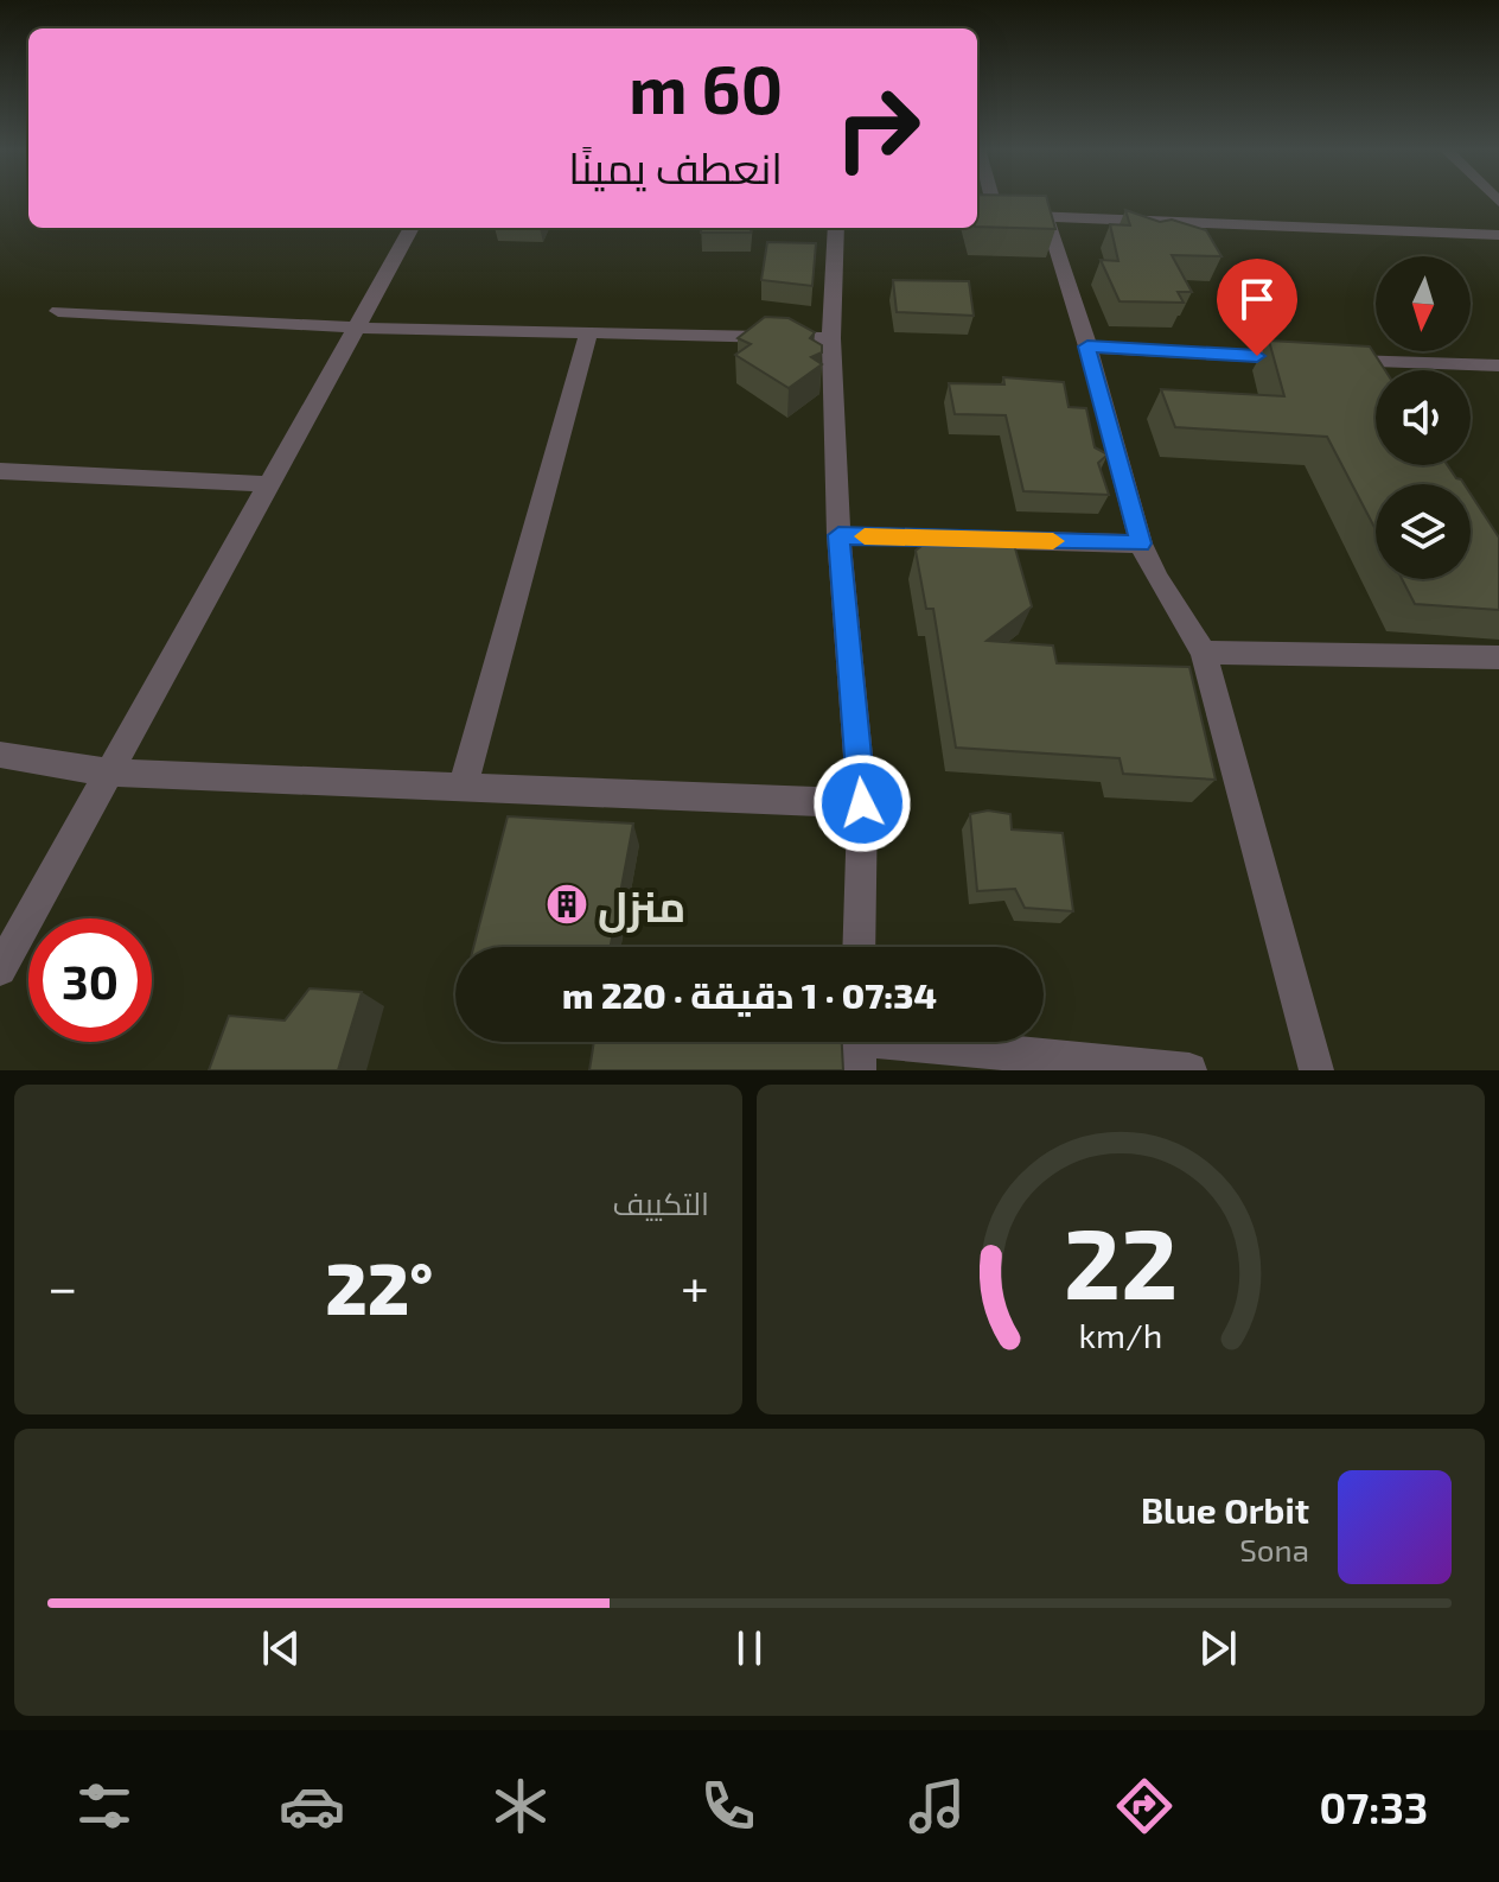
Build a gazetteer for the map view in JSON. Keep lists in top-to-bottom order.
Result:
{
  "places": {
    "building": ["منزل"]
  },
  "north": "bottom",
  "page": {
    "turn": ["60 m", "انعطف يمينًا"],
    "limit": "30",
    "trip": "07:34 · 1 دقيقة · 220 m",
    "tile": "التكييف",
    "heat": ["−", "22°", "+"],
    "song": ["Blue Orbit", "Sona"],
    "tabs": "07:33",
    "gauge": ["22", "km/h"]
  }
}
